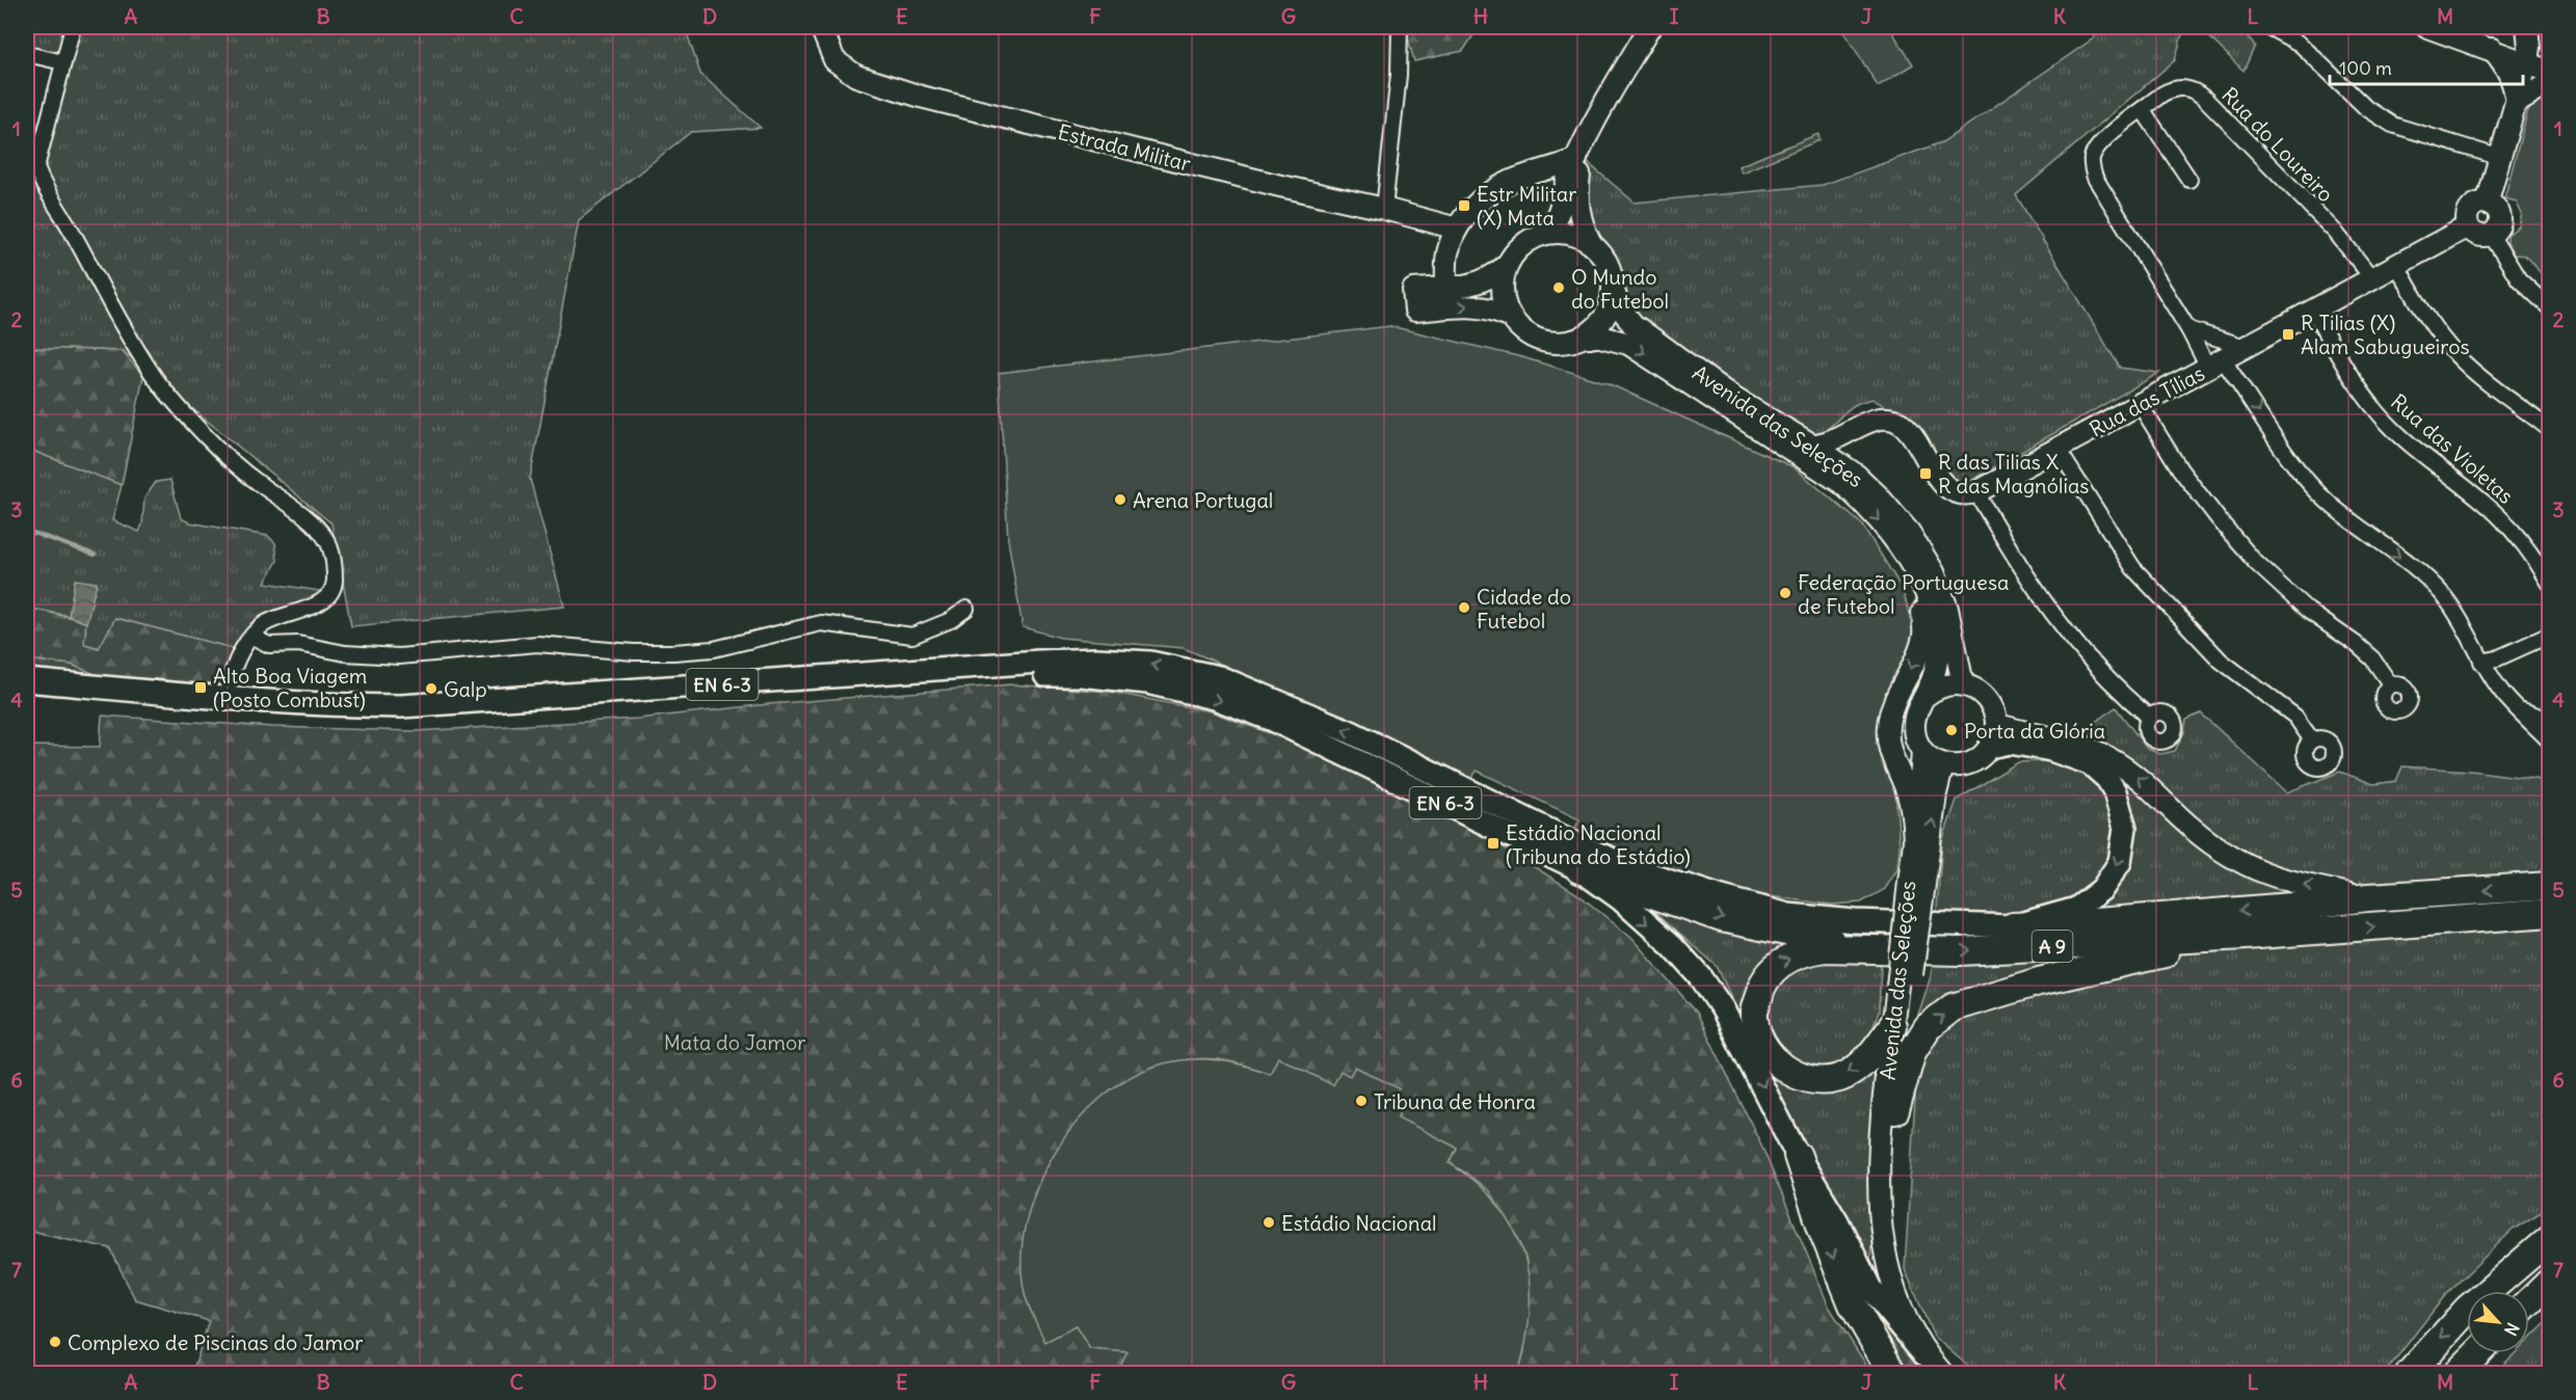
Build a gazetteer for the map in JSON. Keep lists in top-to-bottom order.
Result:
{
  "streets": {
    "highway": ["A 9"],
    "main road": ["EN 6-3"],
    "street": [
      "Rua do Loureiro",
      "Estrada Militar",
      "Rua das Tílias",
      "Avenida das Seleções",
      "Rua das Violetas"
    ]
  },
  "crossings": [
    ["Rua do Loureiro", "Rua das Tílias"],
    ["Rua das Tílias", "Rua das Violetas"],
    ["EN 6-3", "A 9"]
  ],
  "parks": ["Mata do Jamor"],
  "places": {
    "transit": [
      "Estr Militar (X) Mata",
      "R Tilias (X) Alam Sabugueiros",
      "R das Tilias X R das Magnólias",
      "Alto Boa Viagem (Posto Combust)",
      "Estádio Nacional (Tribuna do Estádio)"
    ],
    "other": [
      "O Mundo do Futebol",
      "Arena Portugal",
      "Federação Portuguesa de Futebol",
      "Cidade do Futebol",
      "Galp",
      "Porta da Glória",
      "Tribuna de Honra",
      "Estádio Nacional",
      "Complexo de Piscinas do Jamor"
    ]
  },
  "scale_bar": "100 m",
  "north": "bottom right",
  "grid": {
    "columns": [
      "A",
      "B",
      "C",
      "D",
      "E",
      "F",
      "G",
      "H",
      "I",
      "J",
      "K",
      "L",
      "M"
    ],
    "rows": [
      "1",
      "2",
      "3",
      "4",
      "5",
      "6",
      "7"
    ]
  }
}
